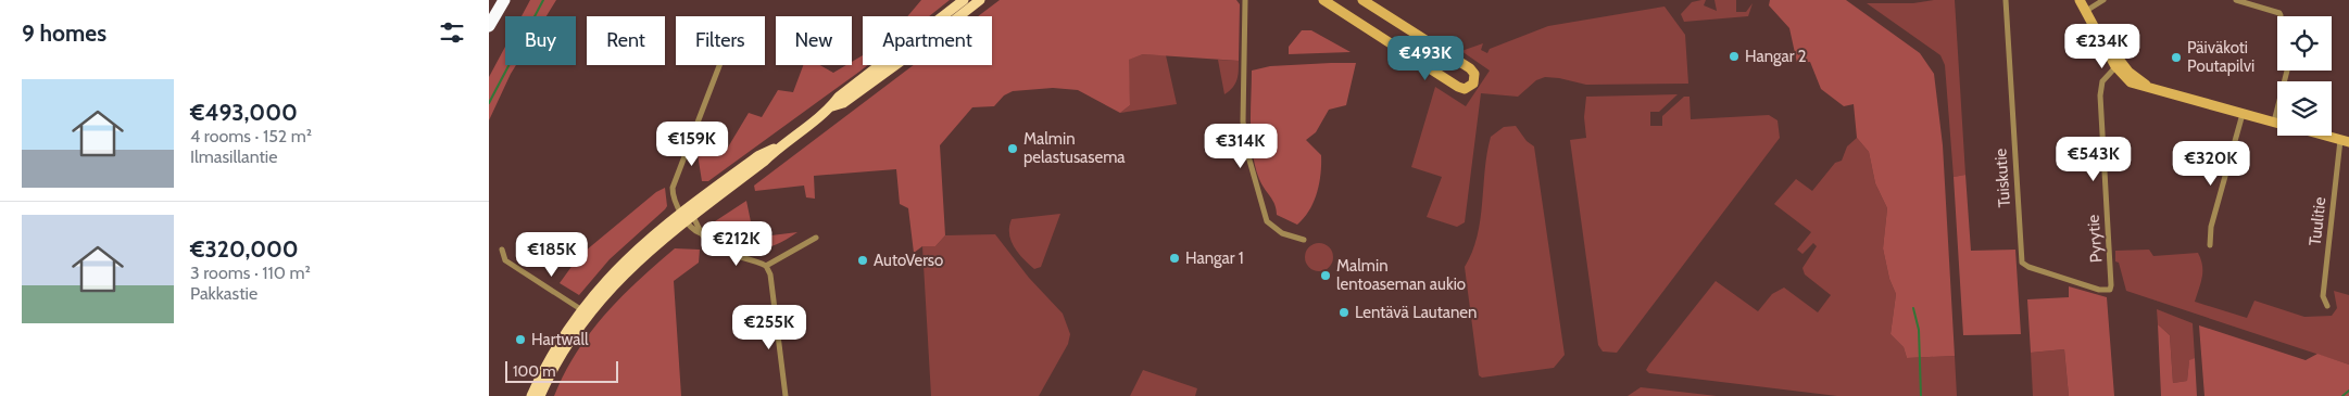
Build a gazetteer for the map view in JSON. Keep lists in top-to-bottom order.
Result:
{
  "streets": {
    "street": ["Tuiskutie", "Tuulitie", "Pyrytie"]
  },
  "crossings": [
    ["Tuiskutie", "Pyrytie"]
  ],
  "places": [
    "Hangar 2",
    "Päiväkoti Poutapilvi",
    "Malmin pelastusasema",
    "Hangar 1",
    "AutoVerso",
    "Malmin lentoaseman aukio",
    "Lentävä Lautanen",
    "Hartwall"
  ],
  "scale_bar": "100 m",
  "page": {
    "heading": "9 homes",
    "chip": [
      "Buy",
      "Rent",
      "Filters",
      "New",
      "Apartment"
    ],
    "price": [
      "€234K",
      "€493K",
      "€159K",
      "€314K",
      "€543K",
      "€320K",
      "€212K",
      "€185K",
      "€255K"
    ],
    "list": [
      {
        "name": "€493,000",
        "note": "4 rooms · 152 m² · Ilmasillantie"
      },
      {
        "name": "€320,000",
        "note": "3 rooms · 110 m² · Pakkastie"
      }
    ],
    "scale": "100 m"
  }
}
